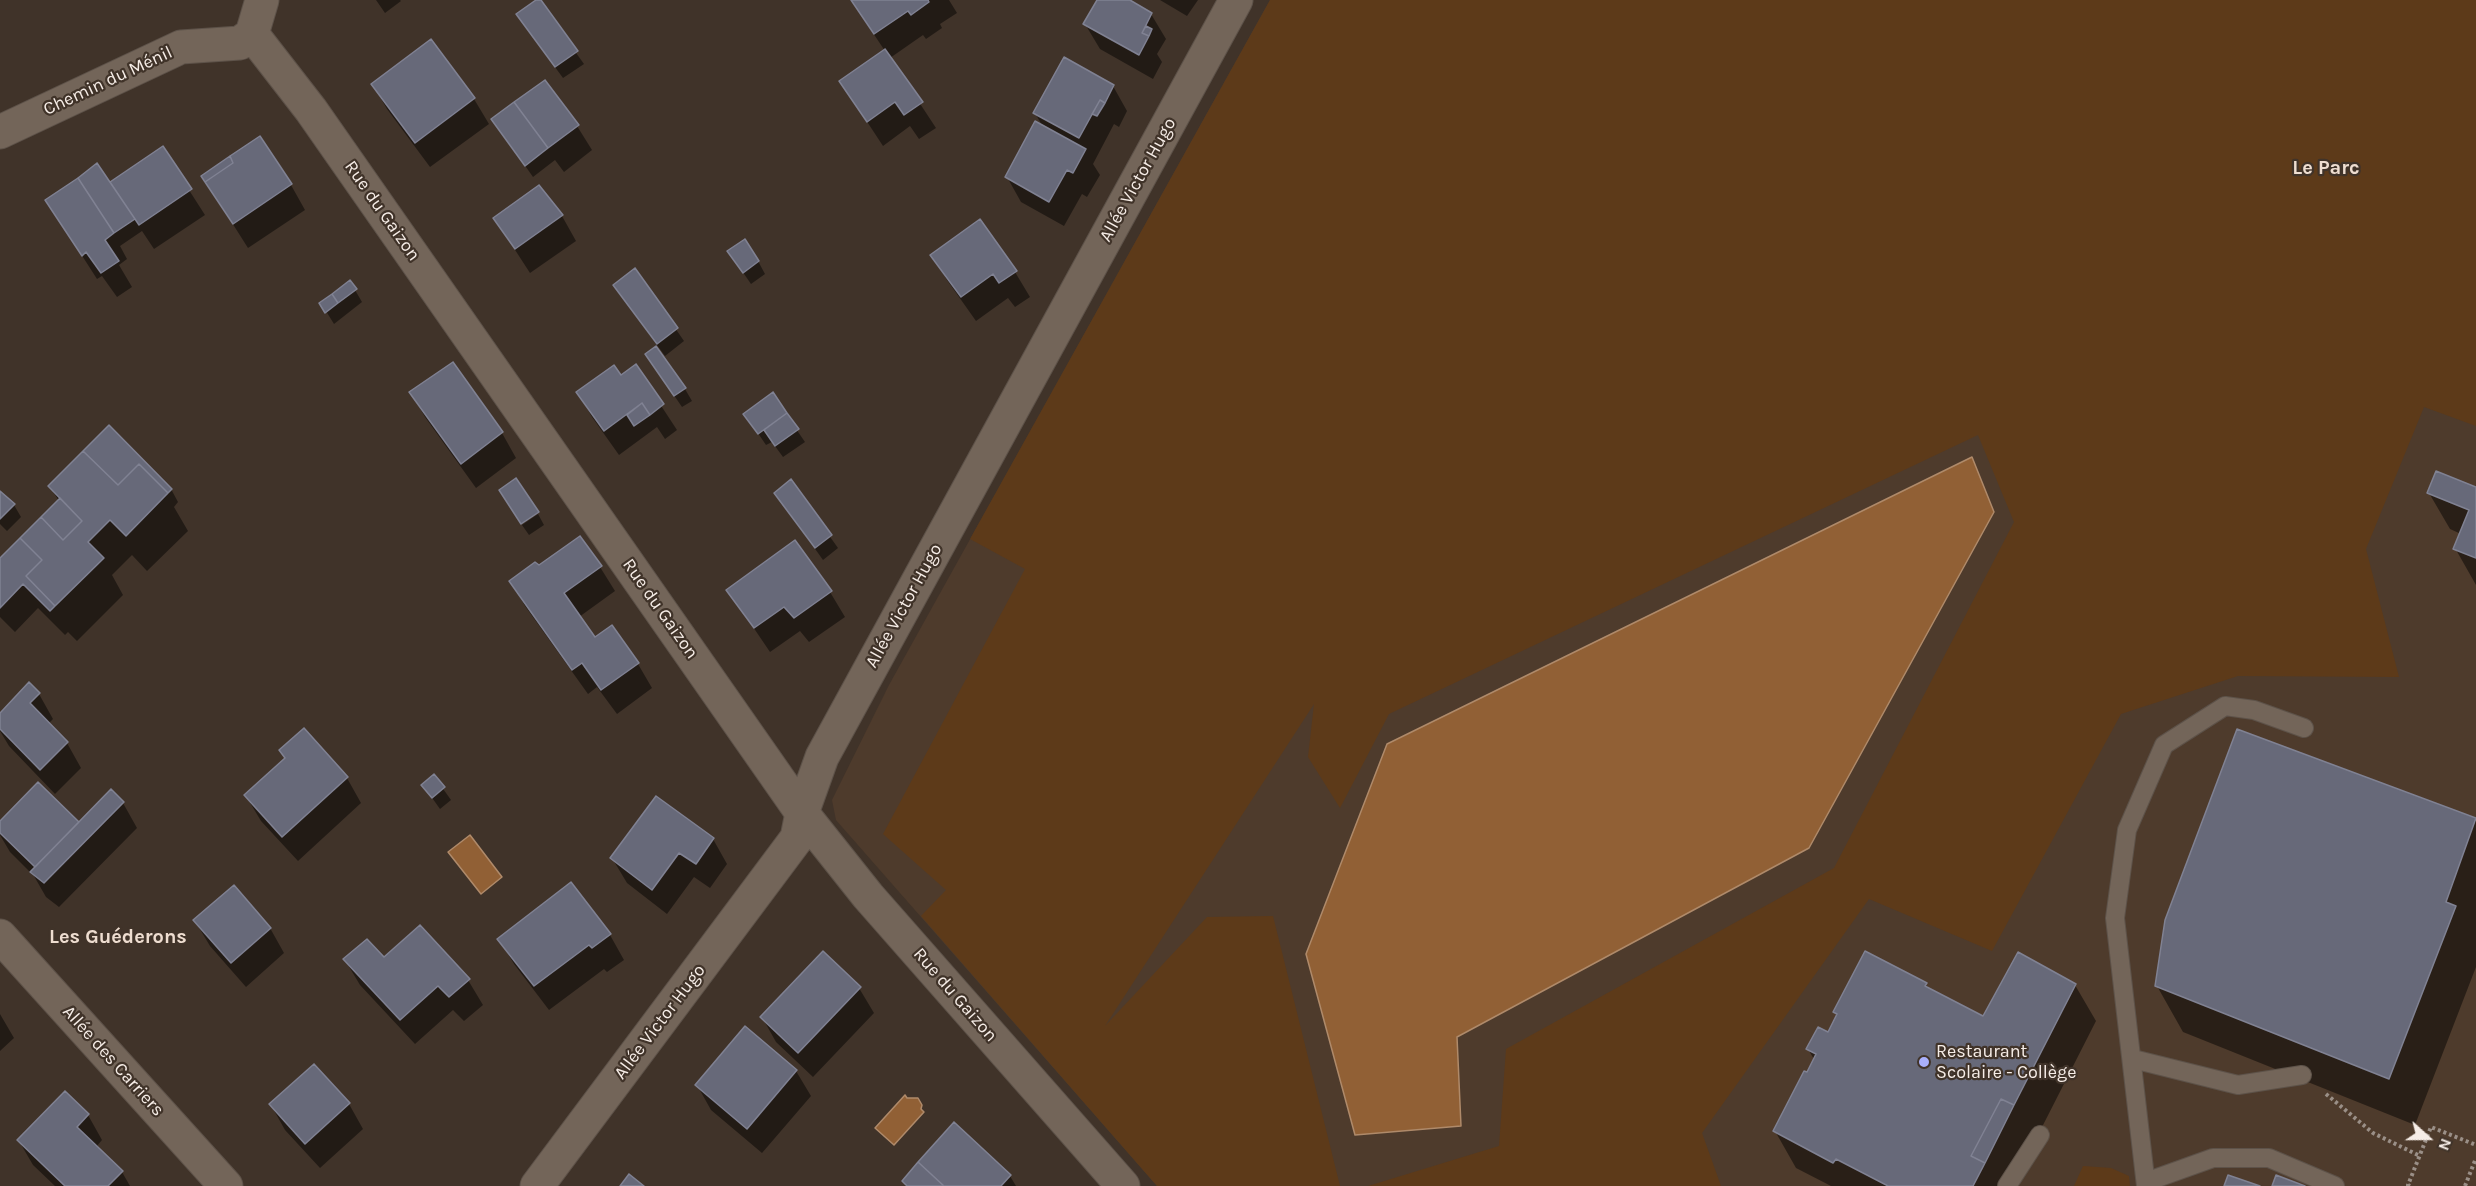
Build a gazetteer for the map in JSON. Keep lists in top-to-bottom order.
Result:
{
  "streets": {
    "street": [
      "Chemin du Ménil",
      "Allée Victor Hugo",
      "Rue du Gaizon",
      "Allée des Carriers"
    ]
  },
  "crossings": [
    ["Chemin du Ménil", "Rue du Gaizon"],
    ["Allée Victor Hugo", "Rue du Gaizon"]
  ],
  "districts": ["Le Parc", "Les Guéderons"],
  "places": ["Restaurant Scolaire - Collège"],
  "north": "right"
}
